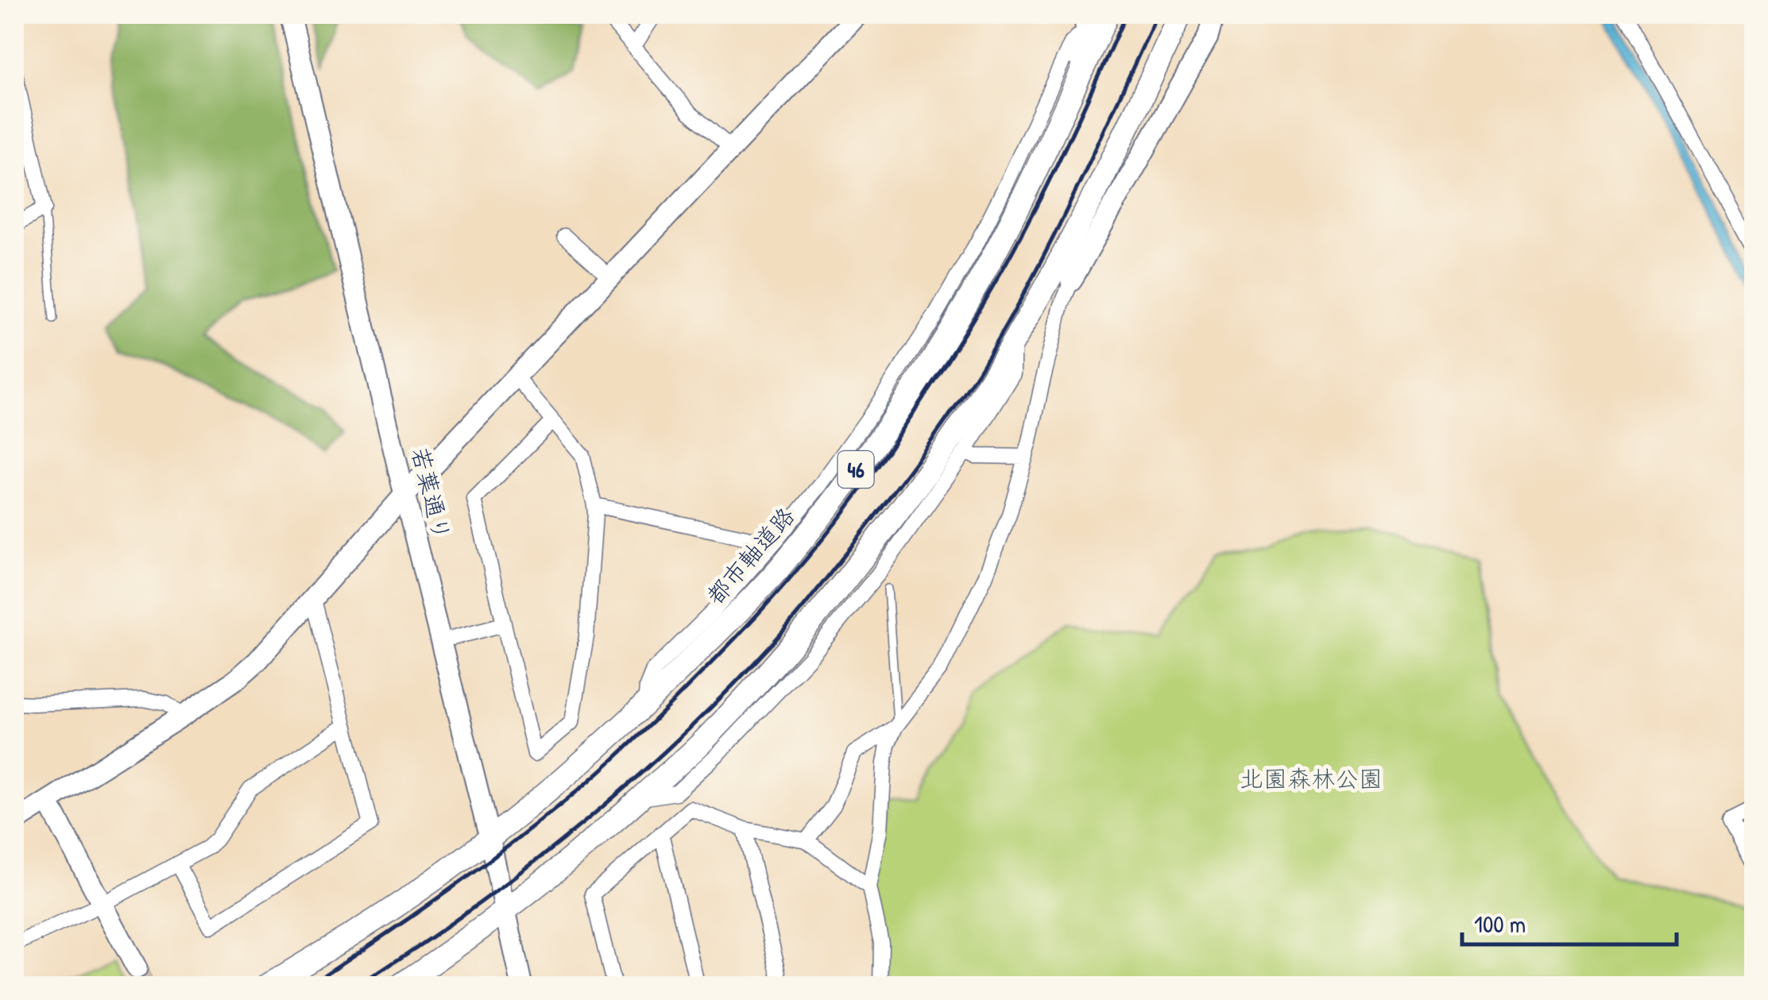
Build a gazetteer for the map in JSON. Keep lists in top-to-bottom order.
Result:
{
  "streets": {
    "main road": ["46", "都市軸道路"],
    "street": ["若葉通り"]
  },
  "crossings": [
    ["46", "若葉通り"],
    ["若葉通り", "都市軸道路"]
  ],
  "parks": ["北園森林公園"],
  "scale_bar": "100 m"
}
